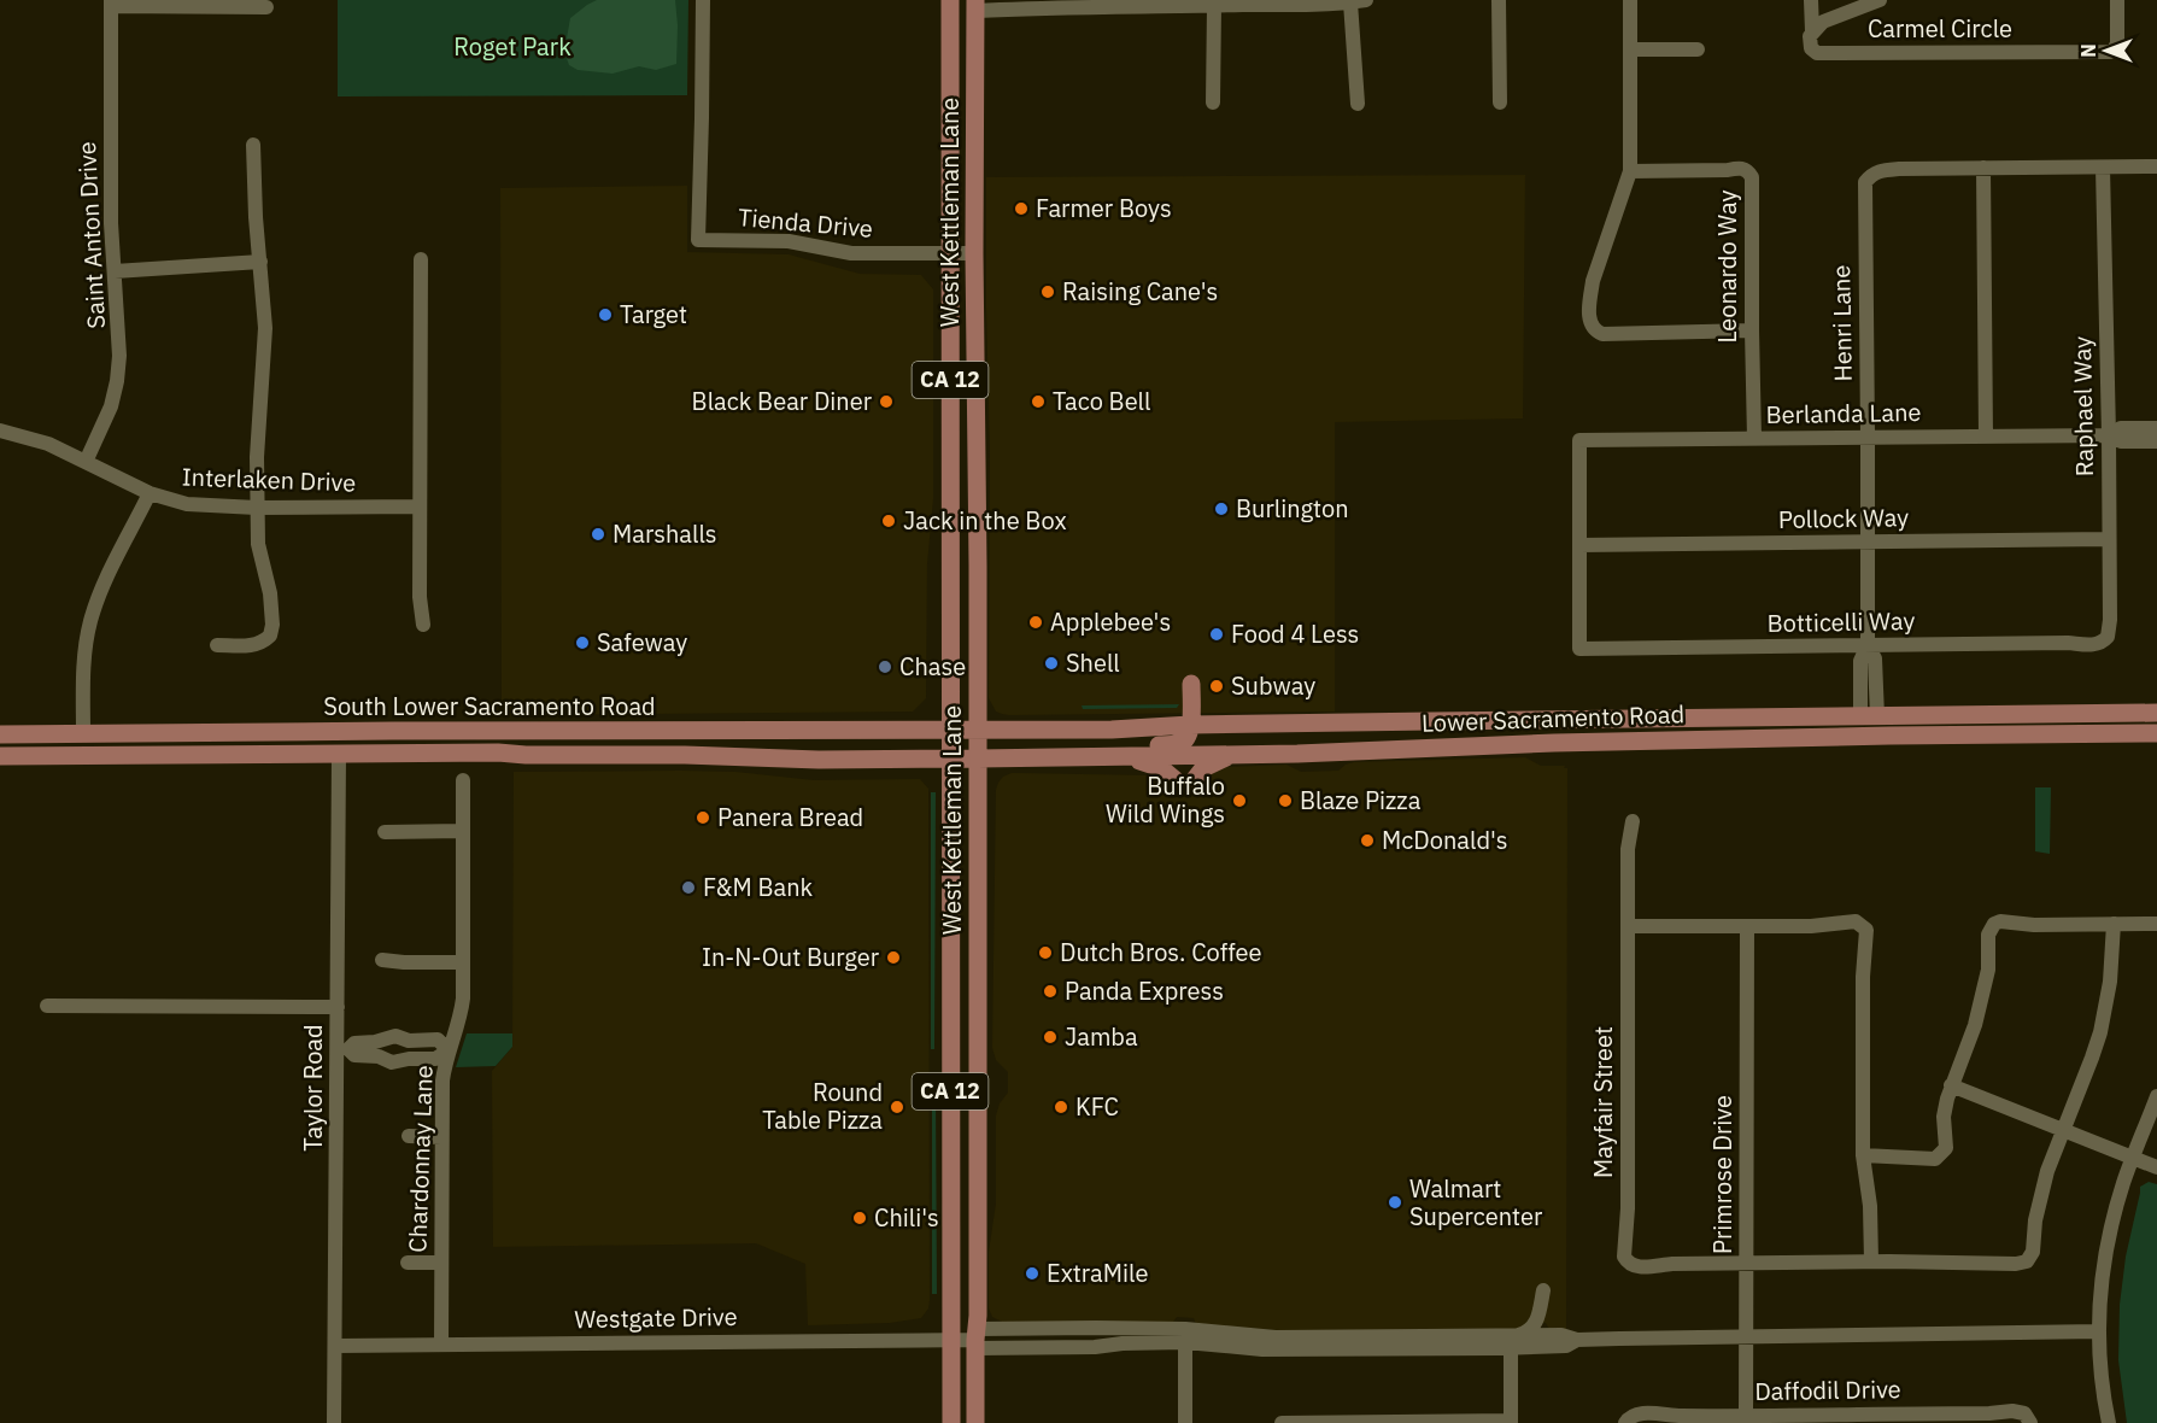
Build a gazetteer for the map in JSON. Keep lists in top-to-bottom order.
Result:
{
  "streets": {
    "main road": [
      "West Kettleman Lane",
      "CA 12",
      "South Lower Sacramento Road",
      "Lower Sacramento Road"
    ],
    "street": [
      "Carmel Circle",
      "Tienda Drive",
      "Saint Anton Drive",
      "Leonardo Way",
      "Henri Lane",
      "Raphael Way",
      "Berlanda Lane",
      "Interlaken Drive",
      "Pollock Way",
      "Botticelli Way",
      "Taylor Road",
      "Mayfair Street",
      "Chardonnay Lane",
      "Primrose Drive",
      "Westgate Drive",
      "Daffodil Drive"
    ]
  },
  "crossings": [
    ["West Kettleman Lane", "Tienda Drive"],
    ["West Kettleman Lane", "South Lower Sacramento Road"],
    ["West Kettleman Lane", "Lower Sacramento Road"],
    ["West Kettleman Lane", "Westgate Drive"],
    ["Saint Anton Drive", "Interlaken Drive"],
    ["Leonardo Way", "Berlanda Lane"],
    ["Henri Lane", "Berlanda Lane"],
    ["Henri Lane", "Pollock Way"],
    ["Henri Lane", "Botticelli Way"],
    ["Henri Lane", "Lower Sacramento Road"],
    ["Raphael Way", "Berlanda Lane"],
    ["Raphael Way", "Pollock Way"],
    ["Raphael Way", "Botticelli Way"],
    ["Berlanda Lane", "Pollock Way"],
    ["Berlanda Lane", "Botticelli Way"],
    ["Pollock Way", "Botticelli Way"],
    ["South Lower Sacramento Road", "Lower Sacramento Road"],
    ["South Lower Sacramento Road", "Taylor Road"],
    ["Taylor Road", "Westgate Drive"],
    ["Mayfair Street", "Primrose Drive"],
    ["Chardonnay Lane", "Westgate Drive"],
    ["Primrose Drive", "Daffodil Drive"]
  ],
  "parks": ["Roget Park"],
  "places": [
    "Farmer Boys",
    "Raising Cane's",
    "Target",
    "Black Bear Diner",
    "Taco Bell",
    "Burlington",
    "Jack in the Box",
    "Marshalls",
    "Applebee's",
    "Food 4 Less",
    "Safeway",
    "Shell",
    "Chase",
    "Subway",
    "Buffalo Wild Wings",
    "Blaze Pizza",
    "Panera Bread",
    "McDonald's",
    "F&M Bank",
    "Dutch Bros. Coffee",
    "In-N-Out Burger",
    "Panda Express",
    "Jamba",
    "Round Table Pizza",
    "KFC",
    "Walmart Supercenter",
    "Chili's",
    "ExtraMile"
  ],
  "north": "left"
}
